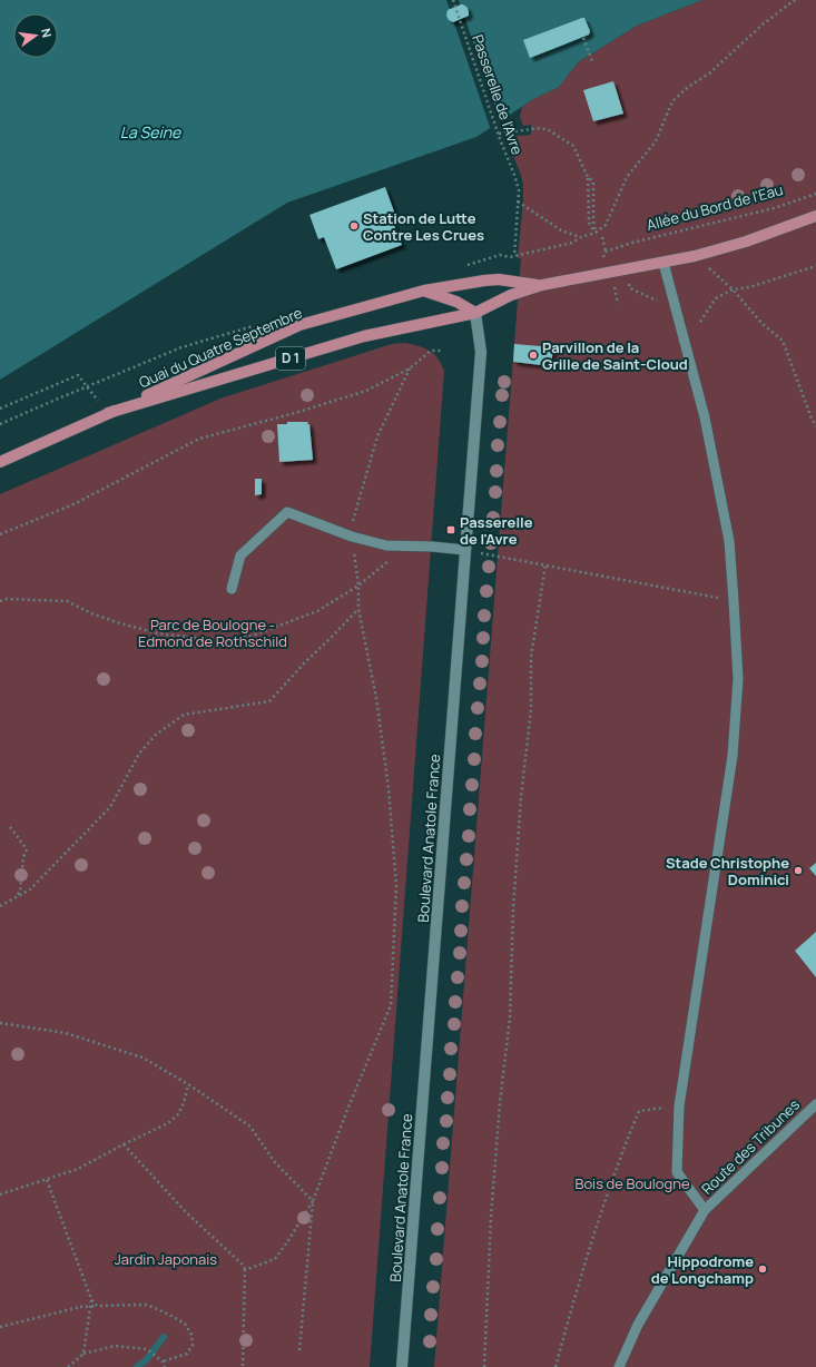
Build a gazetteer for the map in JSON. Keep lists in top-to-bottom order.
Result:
{
  "streets": {
    "main road": ["Quai du Quatre Septembre", "D 1", "Boulevard Anatole France"],
    "lane": ["Route des Tribunes"],
    "path": ["Passerelle de l'Avre", "Allée du Bord de l'Eau"]
  },
  "crossings": [
    ["Quai du Quatre Septembre", "D 1"],
    ["Quai du Quatre Septembre", "Boulevard Anatole France"]
  ],
  "water": ["La Seine"],
  "parks": ["Parc de Boulogne - Edmond de Rothschild", "Bois de Boulogne", "Jardin Japonais"],
  "places": {
    "other": [
      "Station de Lutte Contre Les Crues",
      "Parvillon de la Grille de Saint-Cloud",
      "Stade Christophe Dominici",
      "Hippodrome de Longchamp"
    ],
    "transit": ["Passerelle de l'Avre"]
  },
  "north": "right"
}
